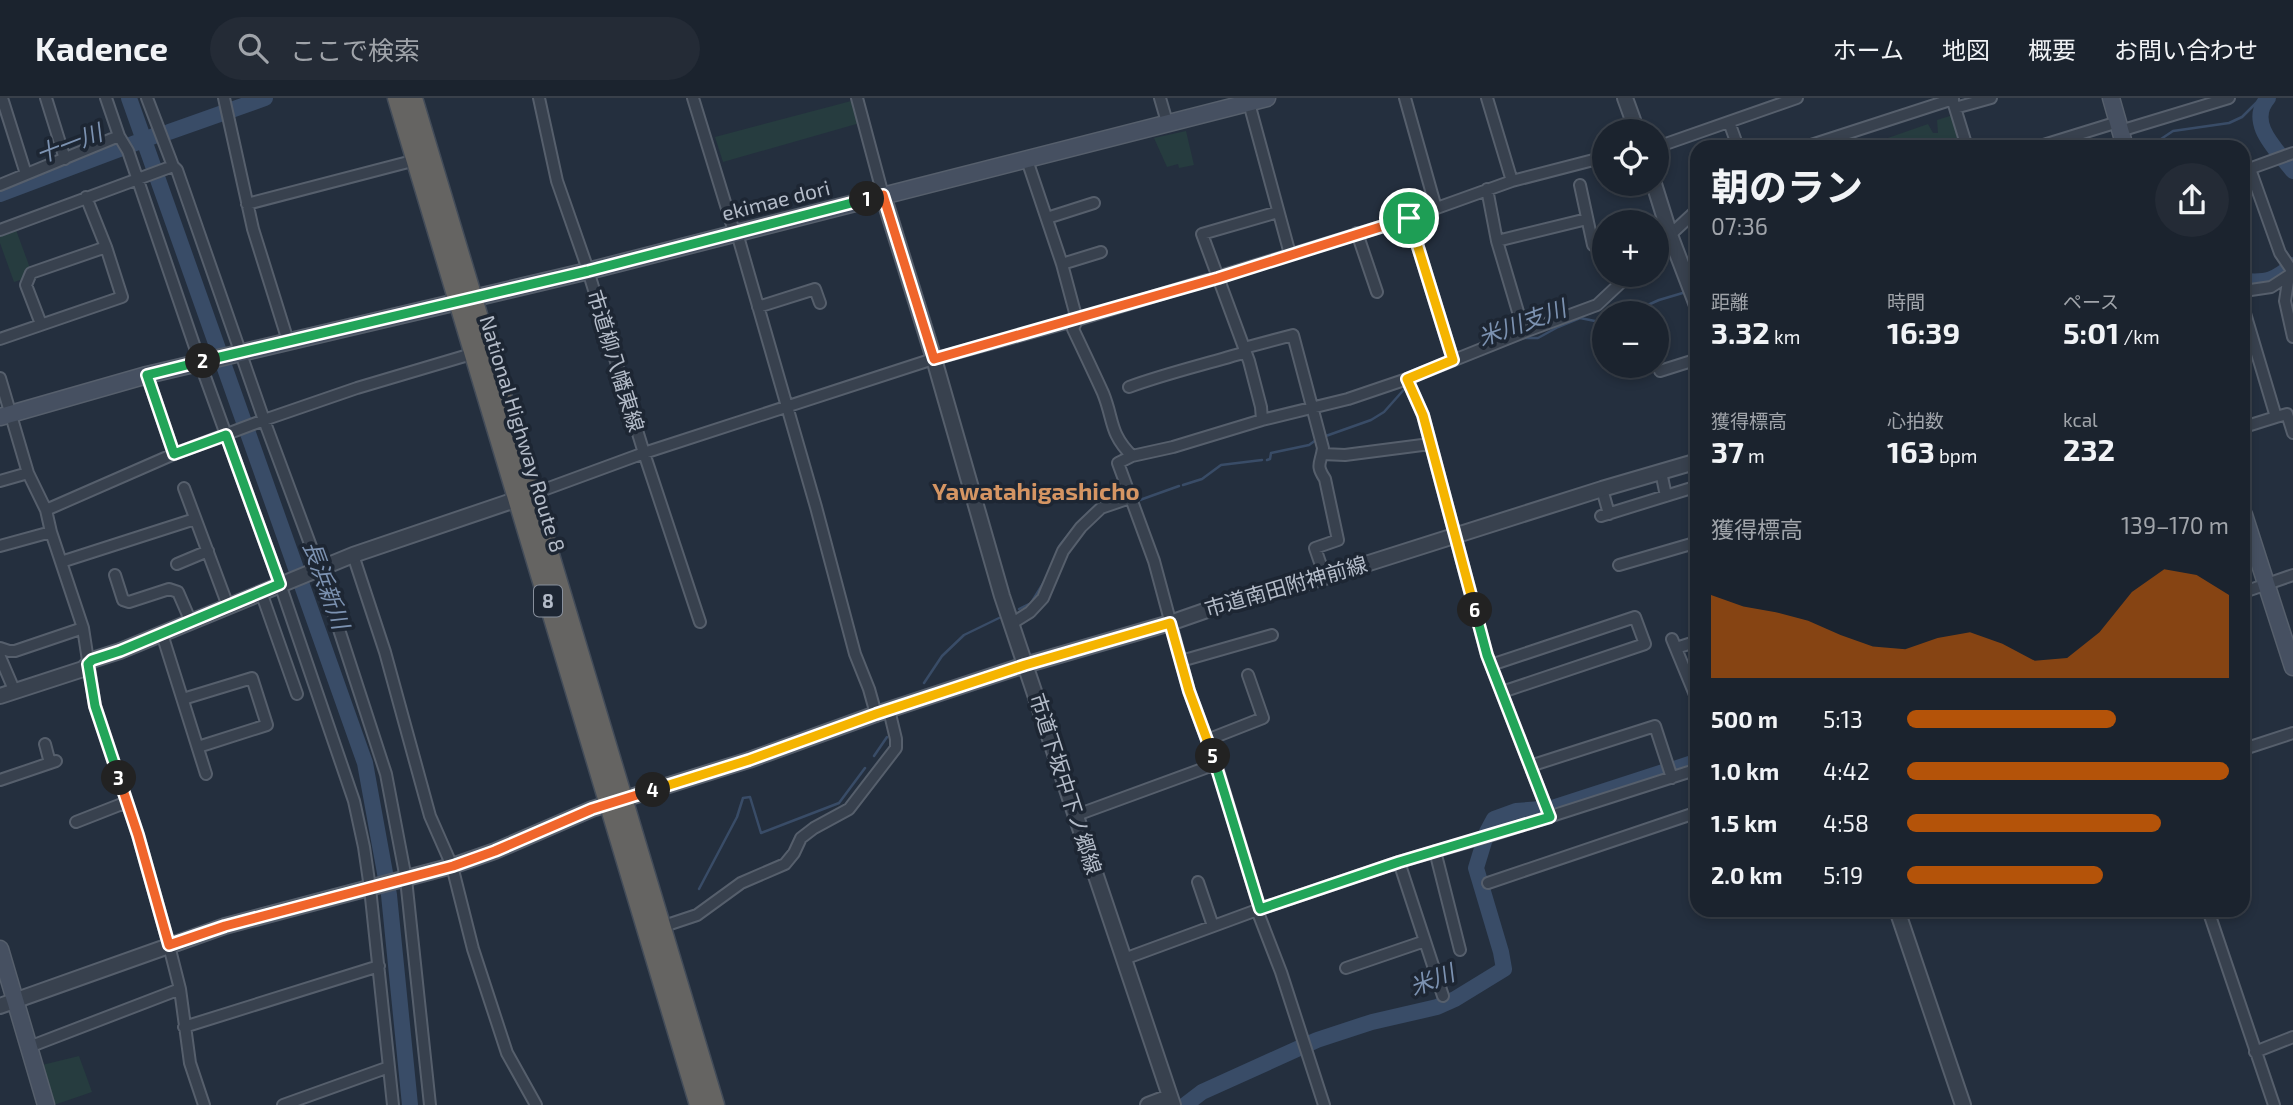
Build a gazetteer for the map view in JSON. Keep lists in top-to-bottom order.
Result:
{
  "streets": {
    "highway": ["National Highway Route 8", "8"],
    "main road": ["ekimae dori"],
    "street": ["市道柳八幡東線", "市道南田附神前線", "市道下坂中下ノ郷線"]
  },
  "crossings": [
    ["ekimae dori", "市道柳八幡東線"],
    ["ekimae dori", "National Highway Route 8"],
    ["ekimae dori", "市道下坂中下ノ郷線"],
    ["National Highway Route 8", "市道南田附神前線"],
    ["市道南田附神前線", "市道下坂中下ノ郷線"]
  ],
  "districts": ["Yawatahigashicho"],
  "water": [
    "十一川",
    "米川支川",
    "長浜新川",
    "米川"
  ],
  "page": {
    "header": "Kadence",
    "search": "ここで検索",
    "nav": [
      "ホーム",
      "地図",
      "概要",
      "お問い合わせ"
    ],
    "map_buttons": ["+", "−"],
    "heading": ["朝のラン", "07:36"],
    "pins": [
      "1",
      "2",
      "6",
      "5",
      "3",
      "4"
    ],
    "stats": [
      ["距離", "3.32 km"],
      ["時間", "16:39"],
      ["ペース", "5:01 /km"],
      ["獲得標高", "37 m"],
      ["心拍数", "163 bpm"],
      ["kcal", "232"]
    ],
    "chart": ["獲得標高", "139–170 m"],
    "list": [
      {
        "name": "500 m",
        "note": "5:13"
      },
      {
        "name": "1.0 km",
        "note": "4:42"
      },
      {
        "name": "1.5 km",
        "note": "4:58"
      },
      {
        "name": "2.0 km",
        "note": "5:19"
      }
    ]
  }
}
